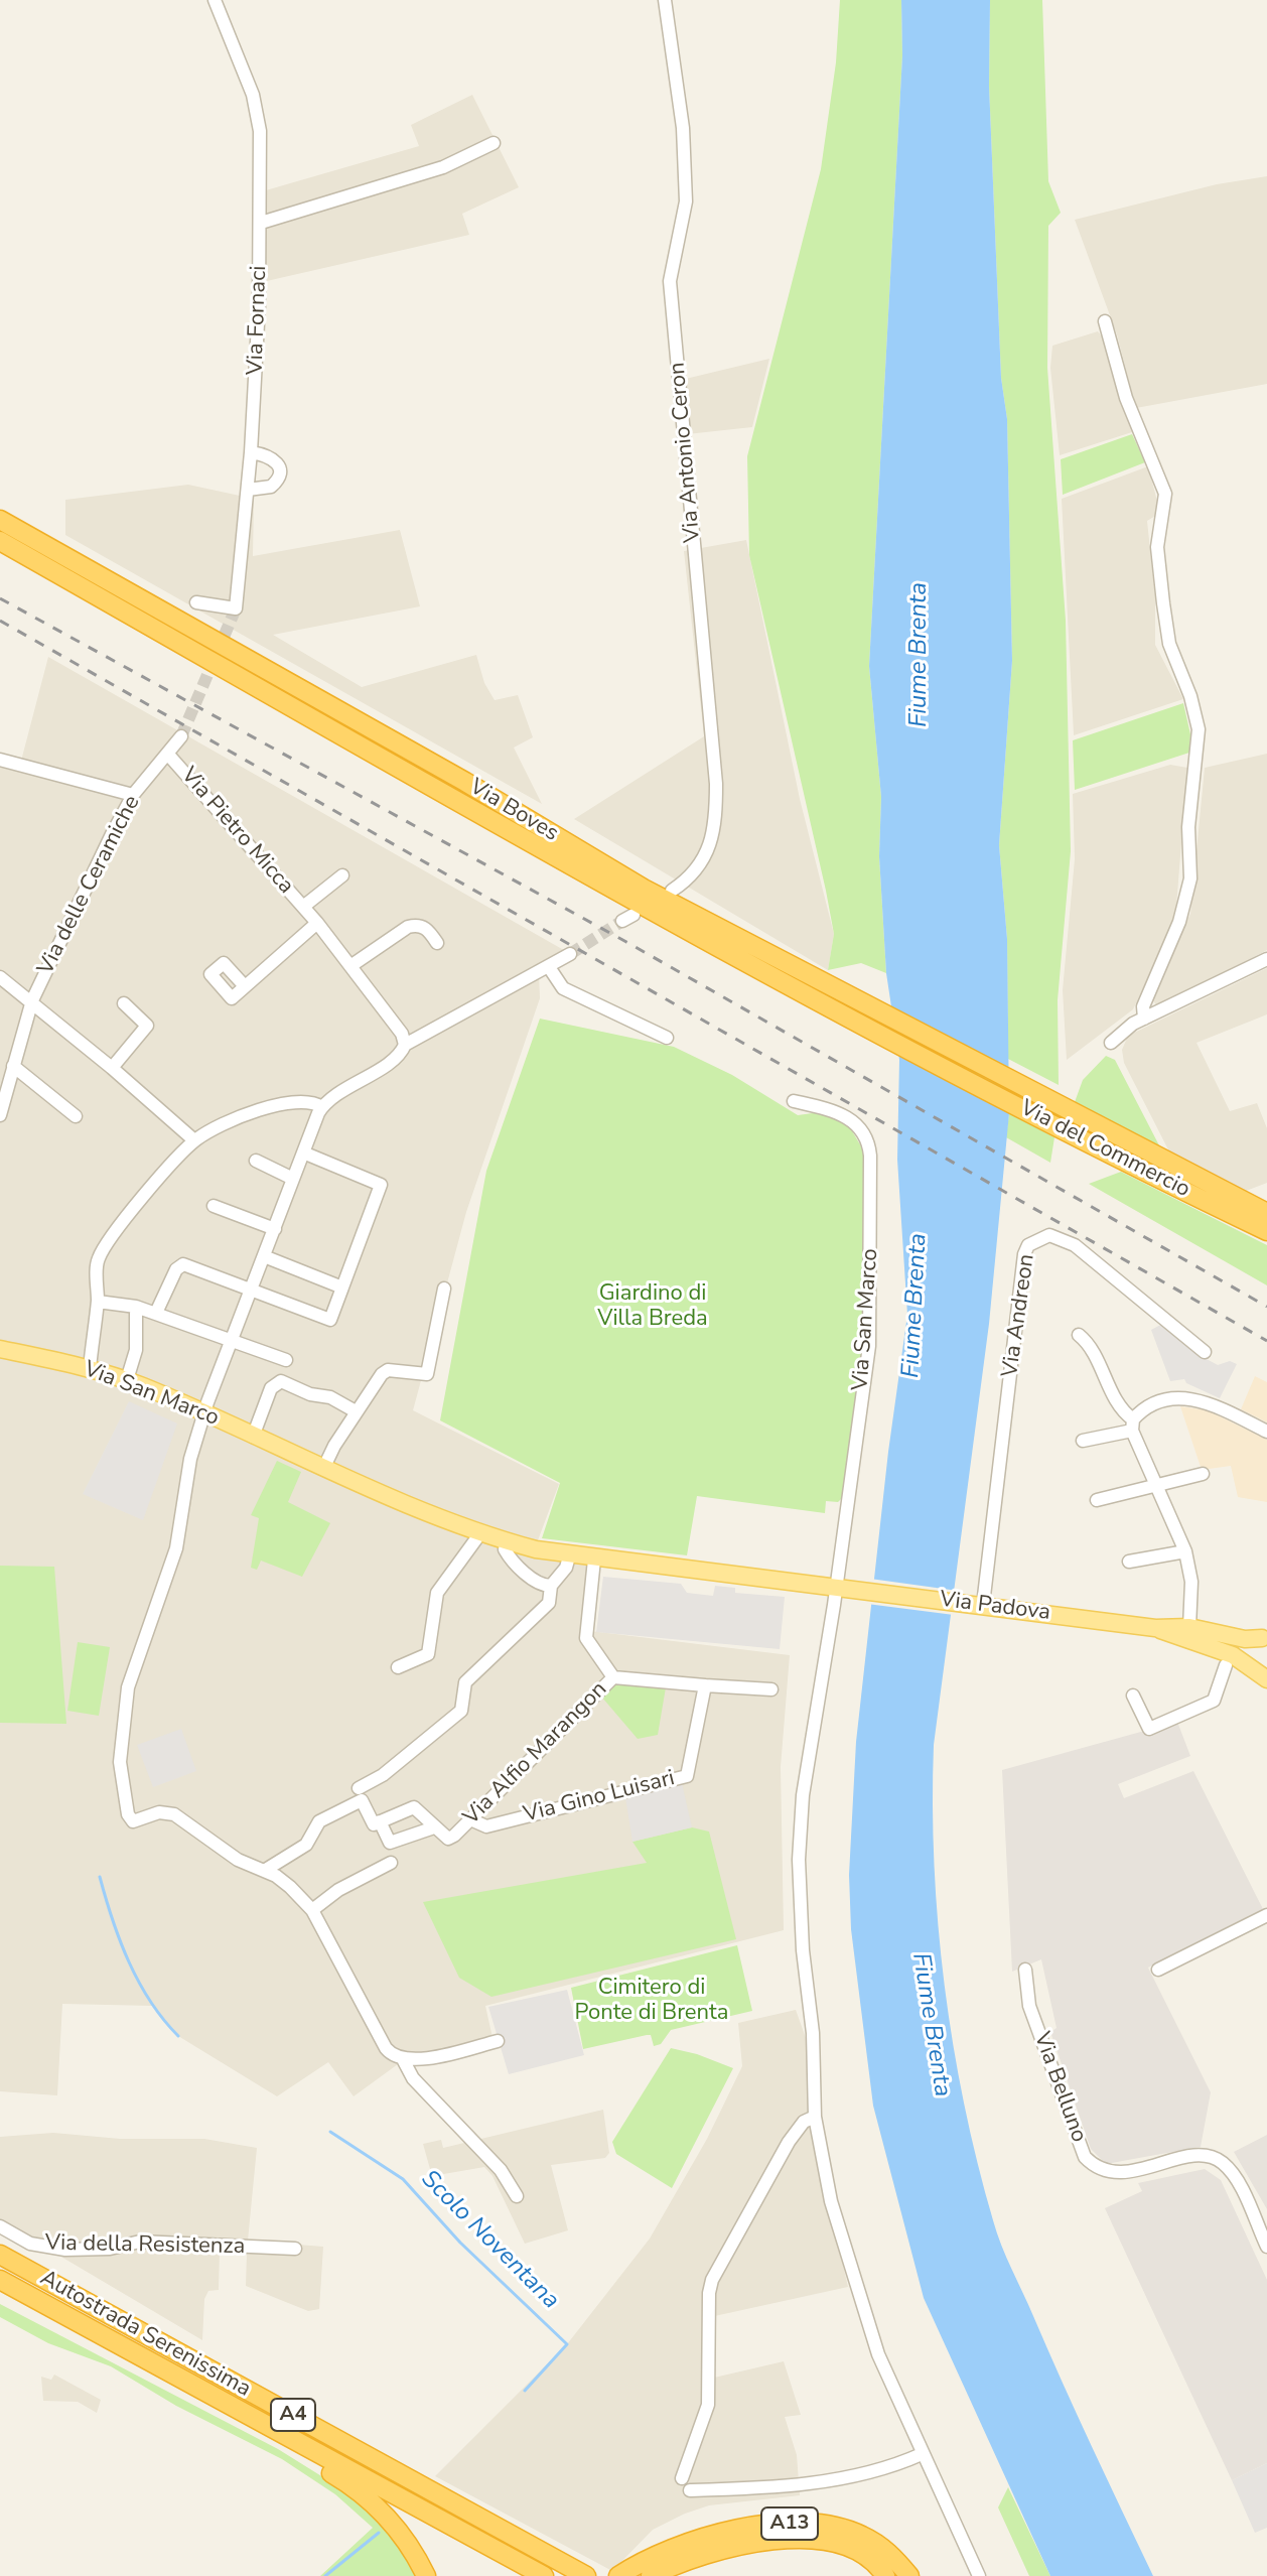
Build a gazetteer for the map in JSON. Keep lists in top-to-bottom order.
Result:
{
  "streets": {
    "highway": [
      "Via Boves",
      "Via del Commercio",
      "Autostrada Serenissima",
      "A4",
      "A13"
    ],
    "main road": ["Via San Marco", "Via Padova"],
    "street": [
      "Via Fornaci",
      "Via Antonio Ceron",
      "Via Pietro Micca",
      "Via delle Ceramiche",
      "Via Andreon",
      "Via Alfio Marangon",
      "Via Gino Luisari",
      "Via Belluno",
      "Via della Resistenza"
    ]
  },
  "crossings": [
    ["Via Boves", "Via del Commercio"],
    ["Via Pietro Micca", "Via delle Ceramiche"],
    ["Via Andreon", "Via Padova"],
    ["Via San Marco", "Via Padova"],
    ["Via San Marco", "Via Alfio Marangon"],
    ["Via Alfio Marangon", "Via Gino Luisari"]
  ],
  "water": ["Fiume Brenta", "Scolo Noventana"],
  "parks": ["Giardino di Villa Breda", "Cimitero di Ponte di Brenta"]
}
